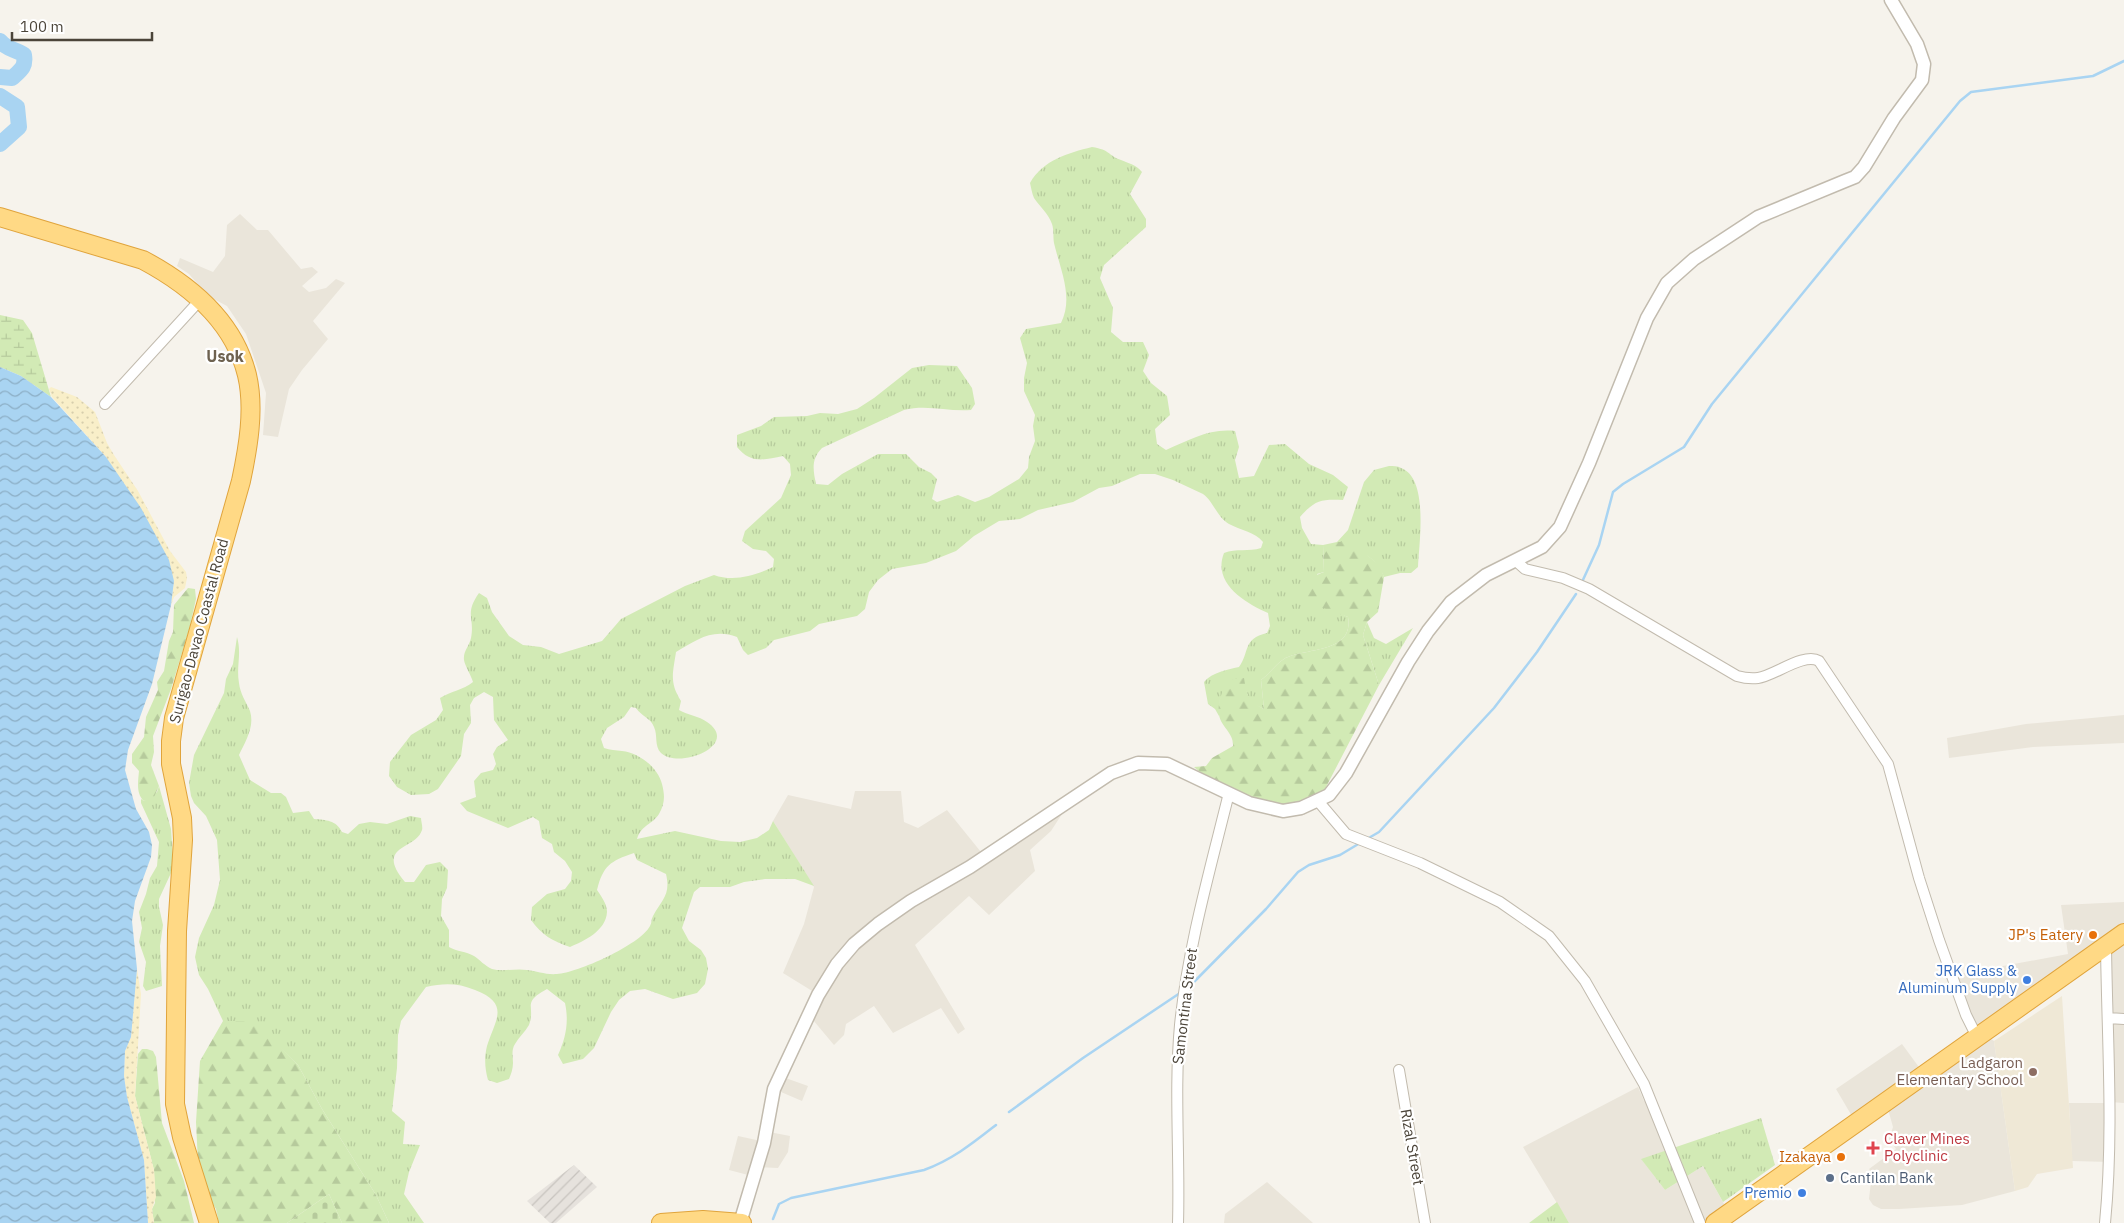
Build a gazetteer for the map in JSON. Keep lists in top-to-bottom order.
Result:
{
  "streets": {
    "highway": ["Surigao-Davao Coastal Road"],
    "street": ["Samontina Street", "Rizal Street"]
  },
  "districts": ["Usok"],
  "places": {
    "other": [
      "JP's Eatery",
      "JRK Glass & Aluminum Supply",
      "Ladgaron Elementary School",
      "Izakaya",
      "Cantilan Bank",
      "Premio"
    ],
    "health": ["Claver Mines Polyclinic"]
  },
  "scale_bar": "100 m"
}
